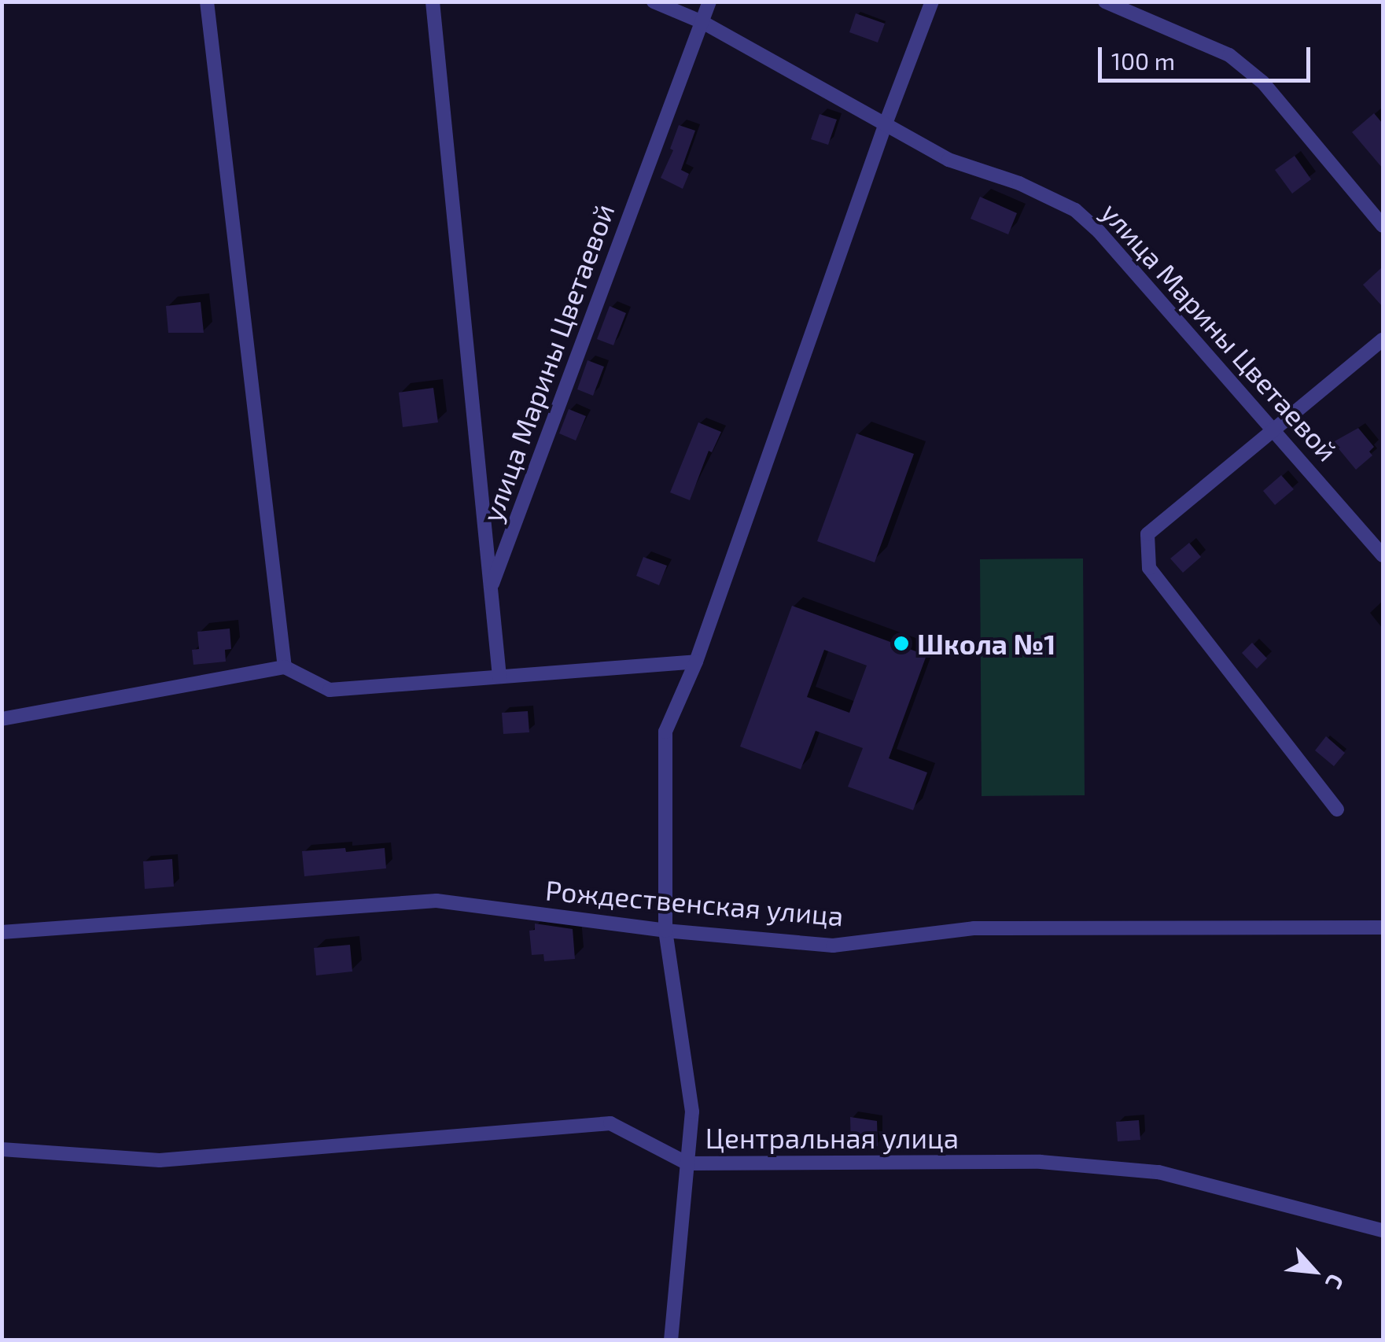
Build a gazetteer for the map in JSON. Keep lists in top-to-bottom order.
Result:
{
  "streets": {
    "street": ["улица Марины Цветаевой", "Рождественская улица", "Центральная улица"]
  },
  "places": ["Школа №1"],
  "scale_bar": "100 m",
  "north": "bottom right"
}
